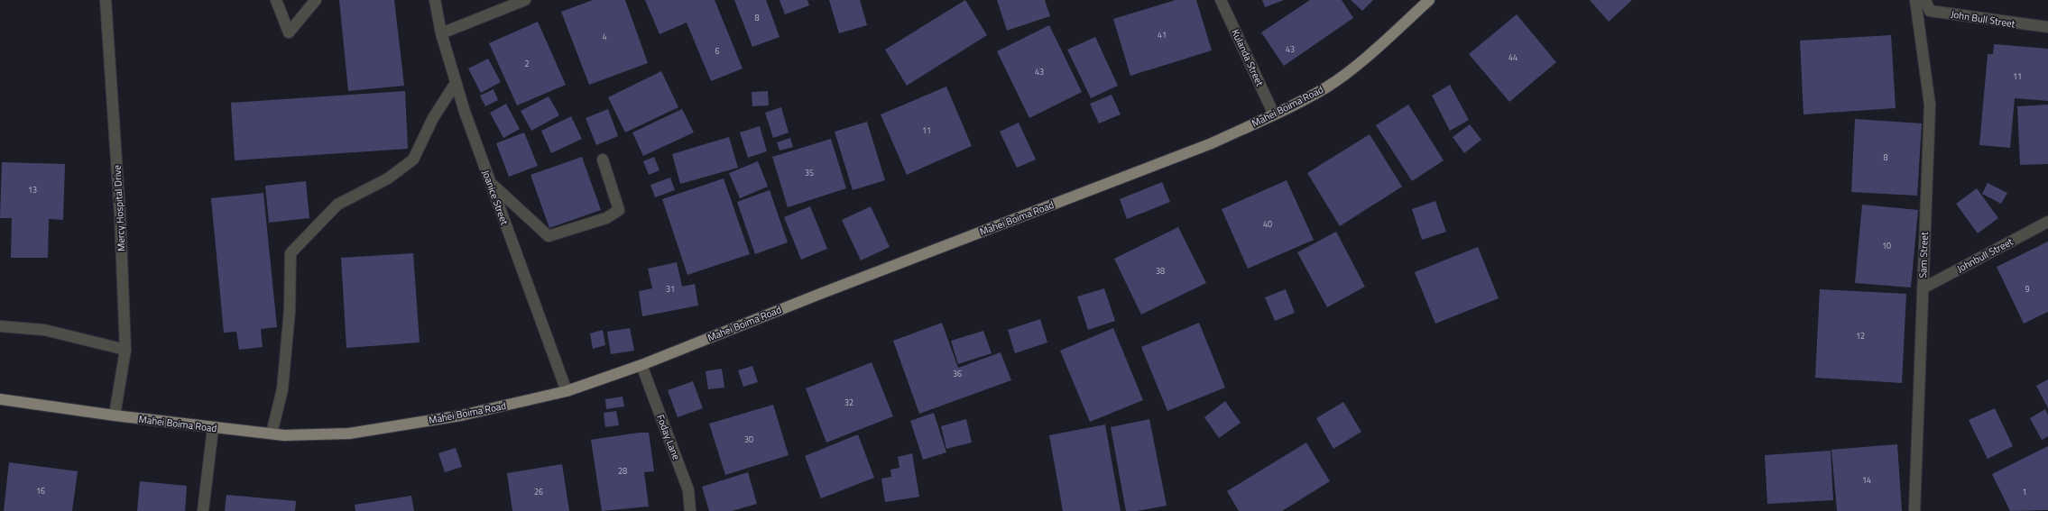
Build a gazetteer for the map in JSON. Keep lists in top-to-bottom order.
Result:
{
  "streets": {
    "main road": ["Mahei Boima Road"],
    "street": [
      "John Bull Street",
      "Kulanda Street",
      "Joanice Street",
      "Mercy Hospital Drive",
      "Sam Street",
      "Johnbull Street",
      "Foday Lane"
    ]
  },
  "crossings": [
    ["Kulanda Street", "Mahei Boima Road"],
    ["Mahei Boima Road", "Joanice Street"],
    ["Mahei Boima Road", "Mercy Hospital Drive"],
    ["Mahei Boima Road", "Foday Lane"],
    ["Sam Street", "Johnbull Street"]
  ],
  "house_numbers": [
    "8",
    "41",
    "4",
    "43",
    "6",
    "44",
    "2",
    "43",
    "11",
    "11",
    "8",
    "35",
    "13",
    "40",
    "10",
    "38",
    "31",
    "9",
    "12",
    "36",
    "32",
    "30",
    "28",
    "14",
    "16",
    "26",
    "1"
  ]
}
